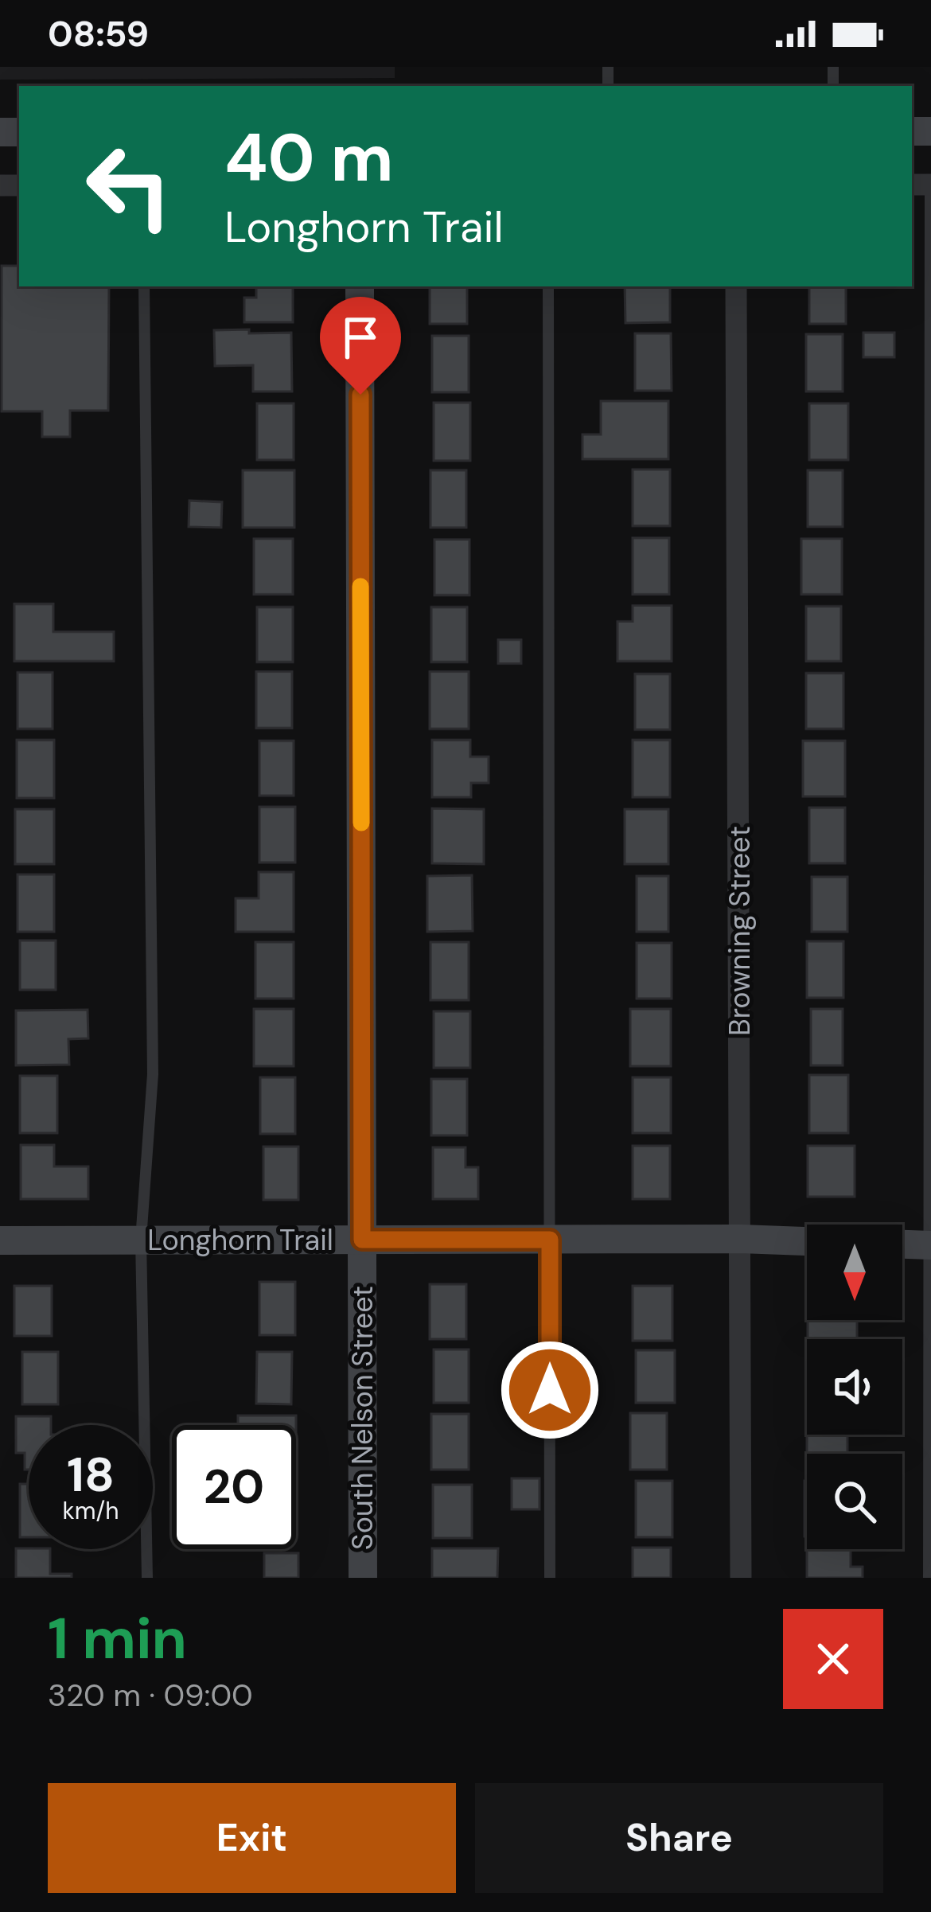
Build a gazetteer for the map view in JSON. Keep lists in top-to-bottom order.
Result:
{
  "streets": {
    "street": ["Browning Street", "Longhorn Trail", "South Nelson Street"]
  },
  "crossings": [
    ["Browning Street", "Longhorn Trail"],
    ["Longhorn Trail", "South Nelson Street"]
  ],
  "north": "bottom",
  "page": {
    "status": "08:59",
    "turn": ["40 m", "Longhorn Trail"],
    "speed": "18 km/h",
    "limit": "20",
    "heading": ["1 min", "320 m · 09:00"],
    "buttons": ["Exit", "Share"]
  }
}
